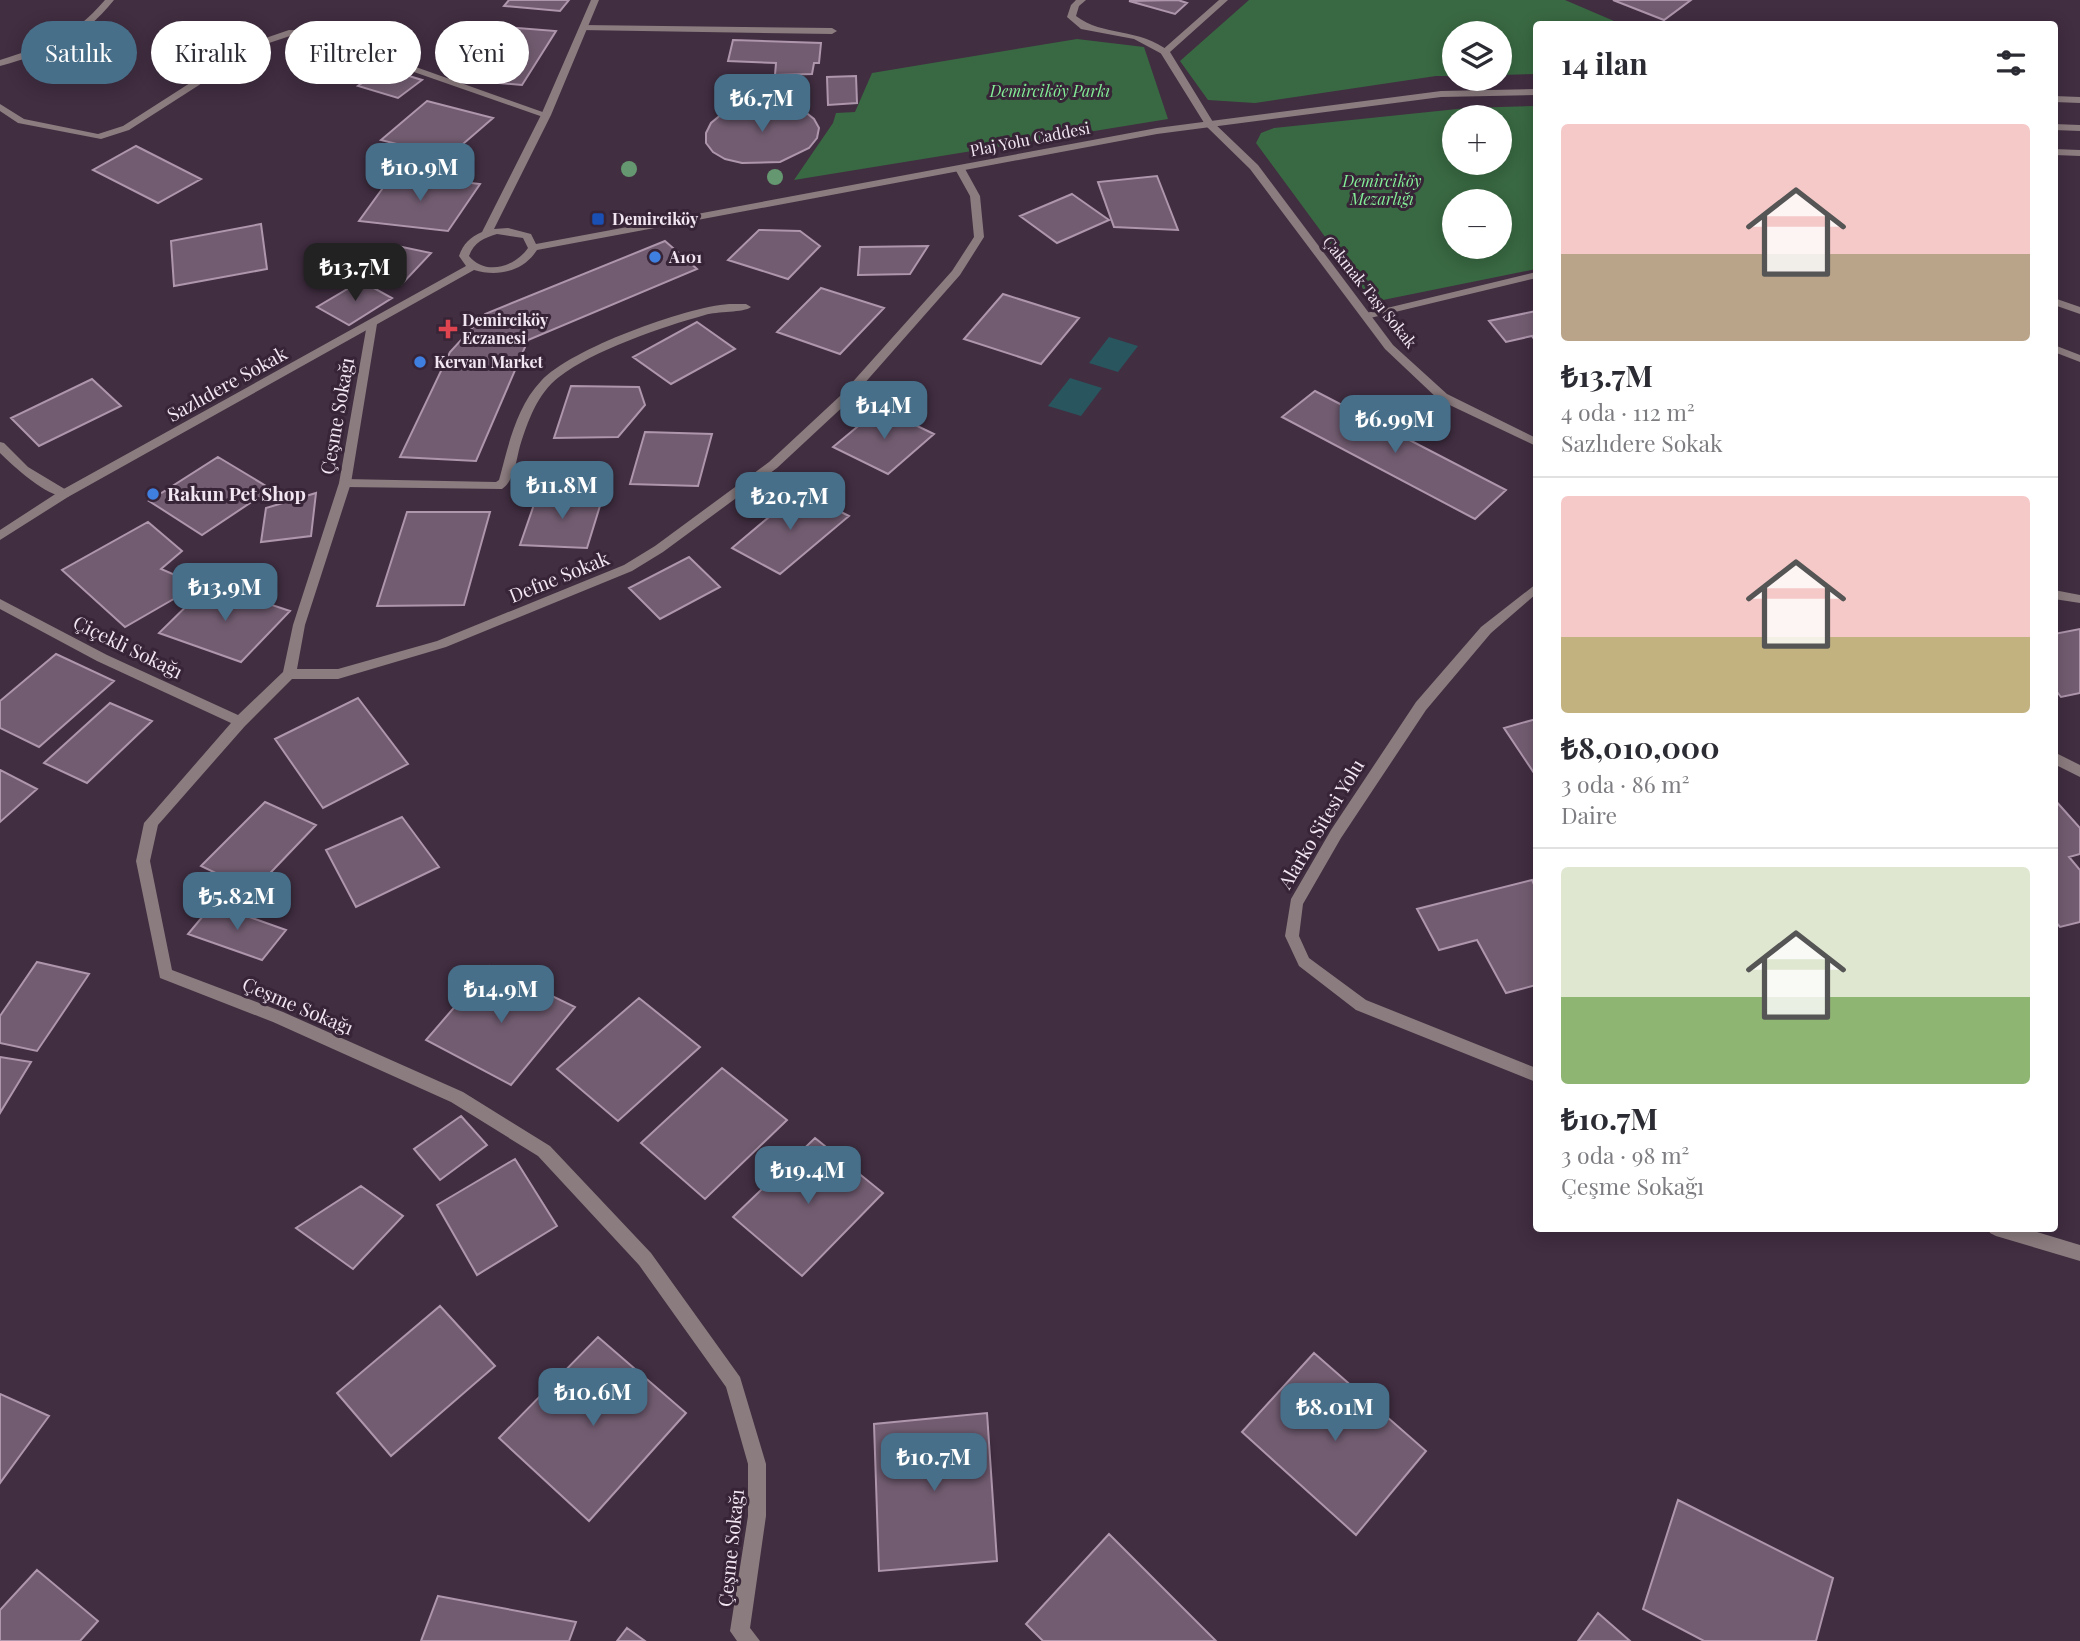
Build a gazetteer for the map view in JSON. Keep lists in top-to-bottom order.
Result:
{
  "streets": {
    "street": [
      "Plaj Yolu Caddesi",
      "Çakmak Taşı Sokak",
      "Sazlıdere Sokak",
      "Çeşme Sokağı",
      "Defne Sokak",
      "Çiçekli Sokağı",
      "Alarko Sitesi Yolu"
    ]
  },
  "crossings": [
    ["Plaj Yolu Caddesi", "Çakmak Taşı Sokak"],
    ["Plaj Yolu Caddesi", "Defne Sokak"],
    ["Sazlıdere Sokak", "Çeşme Sokağı"],
    ["Çeşme Sokağı", "Defne Sokak"],
    ["Çeşme Sokağı", "Çiçekli Sokağı"]
  ],
  "parks": ["Demirciköy Parkı", "Demirciköy Mezarlığı"],
  "places": {
    "transit": ["Demirciköy"],
    "other": ["A101", "Kervan Market", "Rakun Pet Shop"],
    "health": ["Demirciköy Eczanesi"]
  },
  "page": {
    "map_buttons": ["+", "−"],
    "chip": [
      "Satılık",
      "Kiralık",
      "Filtreler",
      "Yeni"
    ],
    "heading": "14 ilan",
    "price": [
      "₺6.7M",
      "₺10.9M",
      "₺13.7M",
      "₺14M",
      "₺6.99M",
      "₺11.8M",
      "₺20.7M",
      "₺13.9M",
      "₺5.82M",
      "₺14.9M",
      "₺19.4M",
      "₺10.6M",
      "₺8.01M",
      "₺10.7M"
    ],
    "list": [
      {
        "name": "₺13.7M",
        "note": "4 oda · 112 m² · Sazlıdere Sokak"
      },
      {
        "name": "₺8,010,000",
        "note": "3 oda · 86 m² · Daire"
      },
      {
        "name": "₺10.7M",
        "note": "3 oda · 98 m² · Çeşme Sokağı"
      }
    ]
  }
}
